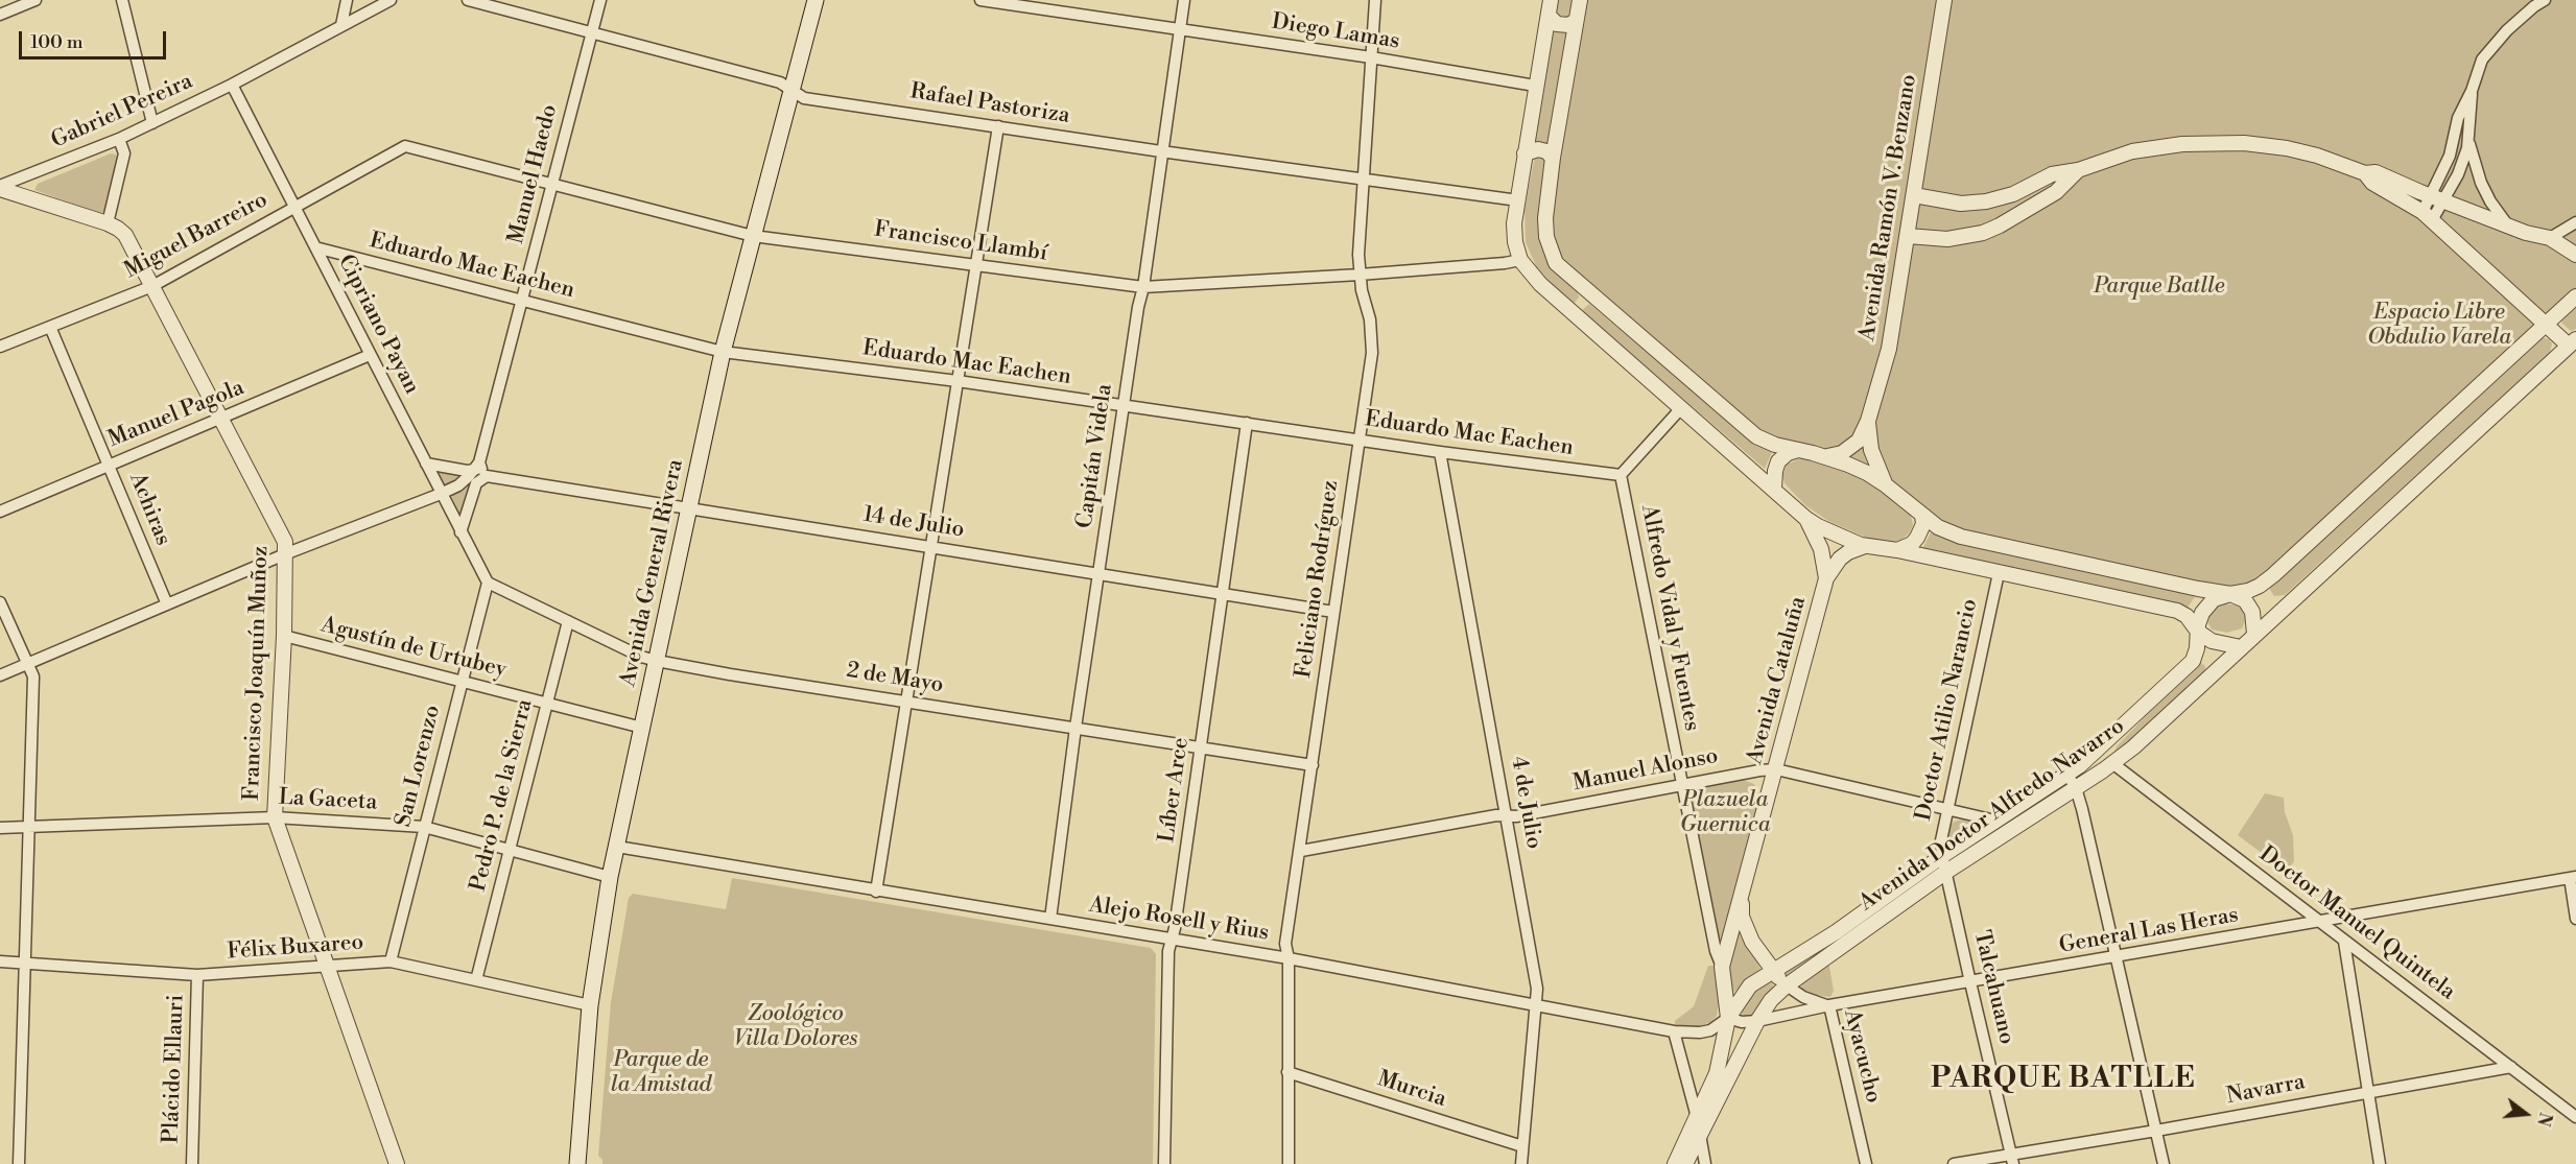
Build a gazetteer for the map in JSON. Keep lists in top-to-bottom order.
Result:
{
  "streets": {
    "main road": ["Avenida General Rivera"],
    "street": [
      "Diego Lamas",
      "Rafael Pastoriza",
      "Gabriel Pereira",
      "Manuel Haedo",
      "Avenida Ramón V. Benzano",
      "Miguel Barreiro",
      "Francisco Llambí",
      "Eduardo Mac Eachen",
      "Cipriano Payan",
      "Manuel Pagola",
      "Capitán Videla",
      "Achiras",
      "14 de Julio",
      "Feliciano Rodríguez",
      "Alfredo Vidal y Fuentes",
      "Agustín de Urtubey",
      "Francisco Joaquín Muñoz",
      "2 de Mayo",
      "Avenida Cataluña",
      "Doctor Atilio Narancio",
      "San Lorenzo",
      "Manuel Alonso",
      "Líber Arce",
      "Pedro P. de la Sierra",
      "La Gaceta",
      "4 de Julio",
      "Avenida Doctor Alfredo Navarro",
      "Alejo Rosell y Rius",
      "Doctor Manuel Quintela",
      "General Las Heras",
      "Félix Buxareo",
      "Talcahuano",
      "Ayacucho",
      "Plácido Ellauri",
      "Murcia",
      "Navarra"
    ]
  },
  "crossings": [
    ["Diego Lamas", "Capitán Videla"],
    ["Diego Lamas", "Feliciano Rodríguez"],
    ["Rafael Pastoriza", "Manuel Haedo"],
    ["Rafael Pastoriza", "Capitán Videla"],
    ["Rafael Pastoriza", "Avenida General Rivera"],
    ["Rafael Pastoriza", "Feliciano Rodríguez"],
    ["Gabriel Pereira", "Cipriano Payan"],
    ["Manuel Haedo", "Francisco Llambí"],
    ["Manuel Haedo", "Eduardo Mac Eachen"],
    ["Miguel Barreiro", "Francisco Llambí"],
    ["Miguel Barreiro", "Cipriano Payan"],
    ["Miguel Barreiro", "Achiras"],
    ["Miguel Barreiro", "Francisco Joaquín Muñoz"],
    ["Francisco Llambí", "Capitán Videla"],
    ["Francisco Llambí", "Avenida General Rivera"],
    ["Francisco Llambí", "Feliciano Rodríguez"],
    ["Eduardo Mac Eachen", "Cipriano Payan"],
    ["Eduardo Mac Eachen", "Capitán Videla"],
    ["Eduardo Mac Eachen", "Avenida General Rivera"],
    ["Eduardo Mac Eachen", "Feliciano Rodríguez"],
    ["Eduardo Mac Eachen", "Alfredo Vidal y Fuentes"],
    ["Eduardo Mac Eachen", "Líber Arce"],
    ["Eduardo Mac Eachen", "4 de Julio"],
    ["Cipriano Payan", "Manuel Pagola"],
    ["Cipriano Payan", "2 de Mayo"],
    ["Cipriano Payan", "San Lorenzo"],
    ["Manuel Pagola", "Achiras"],
    ["Manuel Pagola", "Francisco Joaquín Muñoz"],
    ["Capitán Videla", "14 de Julio"],
    ["Capitán Videla", "2 de Mayo"],
    ["Capitán Videla", "Alejo Rosell y Rius"],
    ["14 de Julio", "Avenida General Rivera"],
    ["14 de Julio", "Feliciano Rodríguez"],
    ["14 de Julio", "Líber Arce"],
    ["Avenida General Rivera", "Agustín de Urtubey"],
    ["Avenida General Rivera", "2 de Mayo"],
    ["Avenida General Rivera", "La Gaceta"],
    ["Avenida General Rivera", "Alejo Rosell y Rius"],
    ["Avenida General Rivera", "Félix Buxareo"],
    ["Feliciano Rodríguez", "2 de Mayo"],
    ["Feliciano Rodríguez", "Manuel Alonso"],
    ["Feliciano Rodríguez", "Alejo Rosell y Rius"],
    ["Feliciano Rodríguez", "Murcia"],
    ["Alfredo Vidal y Fuentes", "Avenida Cataluña"],
    ["Alfredo Vidal y Fuentes", "Manuel Alonso"],
    ["Agustín de Urtubey", "Francisco Joaquín Muñoz"],
    ["Agustín de Urtubey", "San Lorenzo"],
    ["Agustín de Urtubey", "Pedro P. de la Sierra"],
    ["Francisco Joaquín Muñoz", "La Gaceta"],
    ["Francisco Joaquín Muñoz", "Félix Buxareo"],
    ["2 de Mayo", "San Lorenzo"],
    ["2 de Mayo", "Líber Arce"],
    ["2 de Mayo", "Pedro P. de la Sierra"],
    ["Avenida Cataluña", "Manuel Alonso"],
    ["Avenida Cataluña", "Avenida Doctor Alfredo Navarro"],
    ["Avenida Cataluña", "Alejo Rosell y Rius"],
    ["Avenida Cataluña", "General Las Heras"],
    ["Avenida Cataluña", "Ayacucho"],
    ["Doctor Atilio Narancio", "Manuel Alonso"],
    ["Doctor Atilio Narancio", "Avenida Doctor Alfredo Navarro"],
    ["Doctor Atilio Narancio", "Talcahuano"],
    ["San Lorenzo", "La Gaceta"],
    ["San Lorenzo", "Félix Buxareo"],
    ["Manuel Alonso", "4 de Julio"],
    ["Manuel Alonso", "Avenida Doctor Alfredo Navarro"],
    ["Líber Arce", "Alejo Rosell y Rius"],
    ["Pedro P. de la Sierra", "La Gaceta"],
    ["Pedro P. de la Sierra", "Félix Buxareo"],
    ["4 de Julio", "Alejo Rosell y Rius"],
    ["4 de Julio", "Murcia"],
    ["Avenida Doctor Alfredo Navarro", "Alejo Rosell y Rius"],
    ["Avenida Doctor Alfredo Navarro", "Doctor Manuel Quintela"],
    ["Avenida Doctor Alfredo Navarro", "General Las Heras"],
    ["Avenida Doctor Alfredo Navarro", "Talcahuano"],
    ["Avenida Doctor Alfredo Navarro", "Ayacucho"],
    ["Alejo Rosell y Rius", "General Las Heras"],
    ["Doctor Manuel Quintela", "General Las Heras"],
    ["Doctor Manuel Quintela", "Navarra"],
    ["General Las Heras", "Talcahuano"],
    ["General Las Heras", "Ayacucho"],
    ["Félix Buxareo", "Plácido Ellauri"],
    ["Talcahuano", "Navarra"]
  ],
  "districts": ["PARQUE BATLLE"],
  "parks": [
    "Parque Batlle",
    "Espacio Libre Obdulio Varela",
    "Plazuela Guernica",
    "Zoológico Villa Dolores",
    "Parque de la Amistad"
  ],
  "scale_bar": "100 m",
  "north": "right"
}
